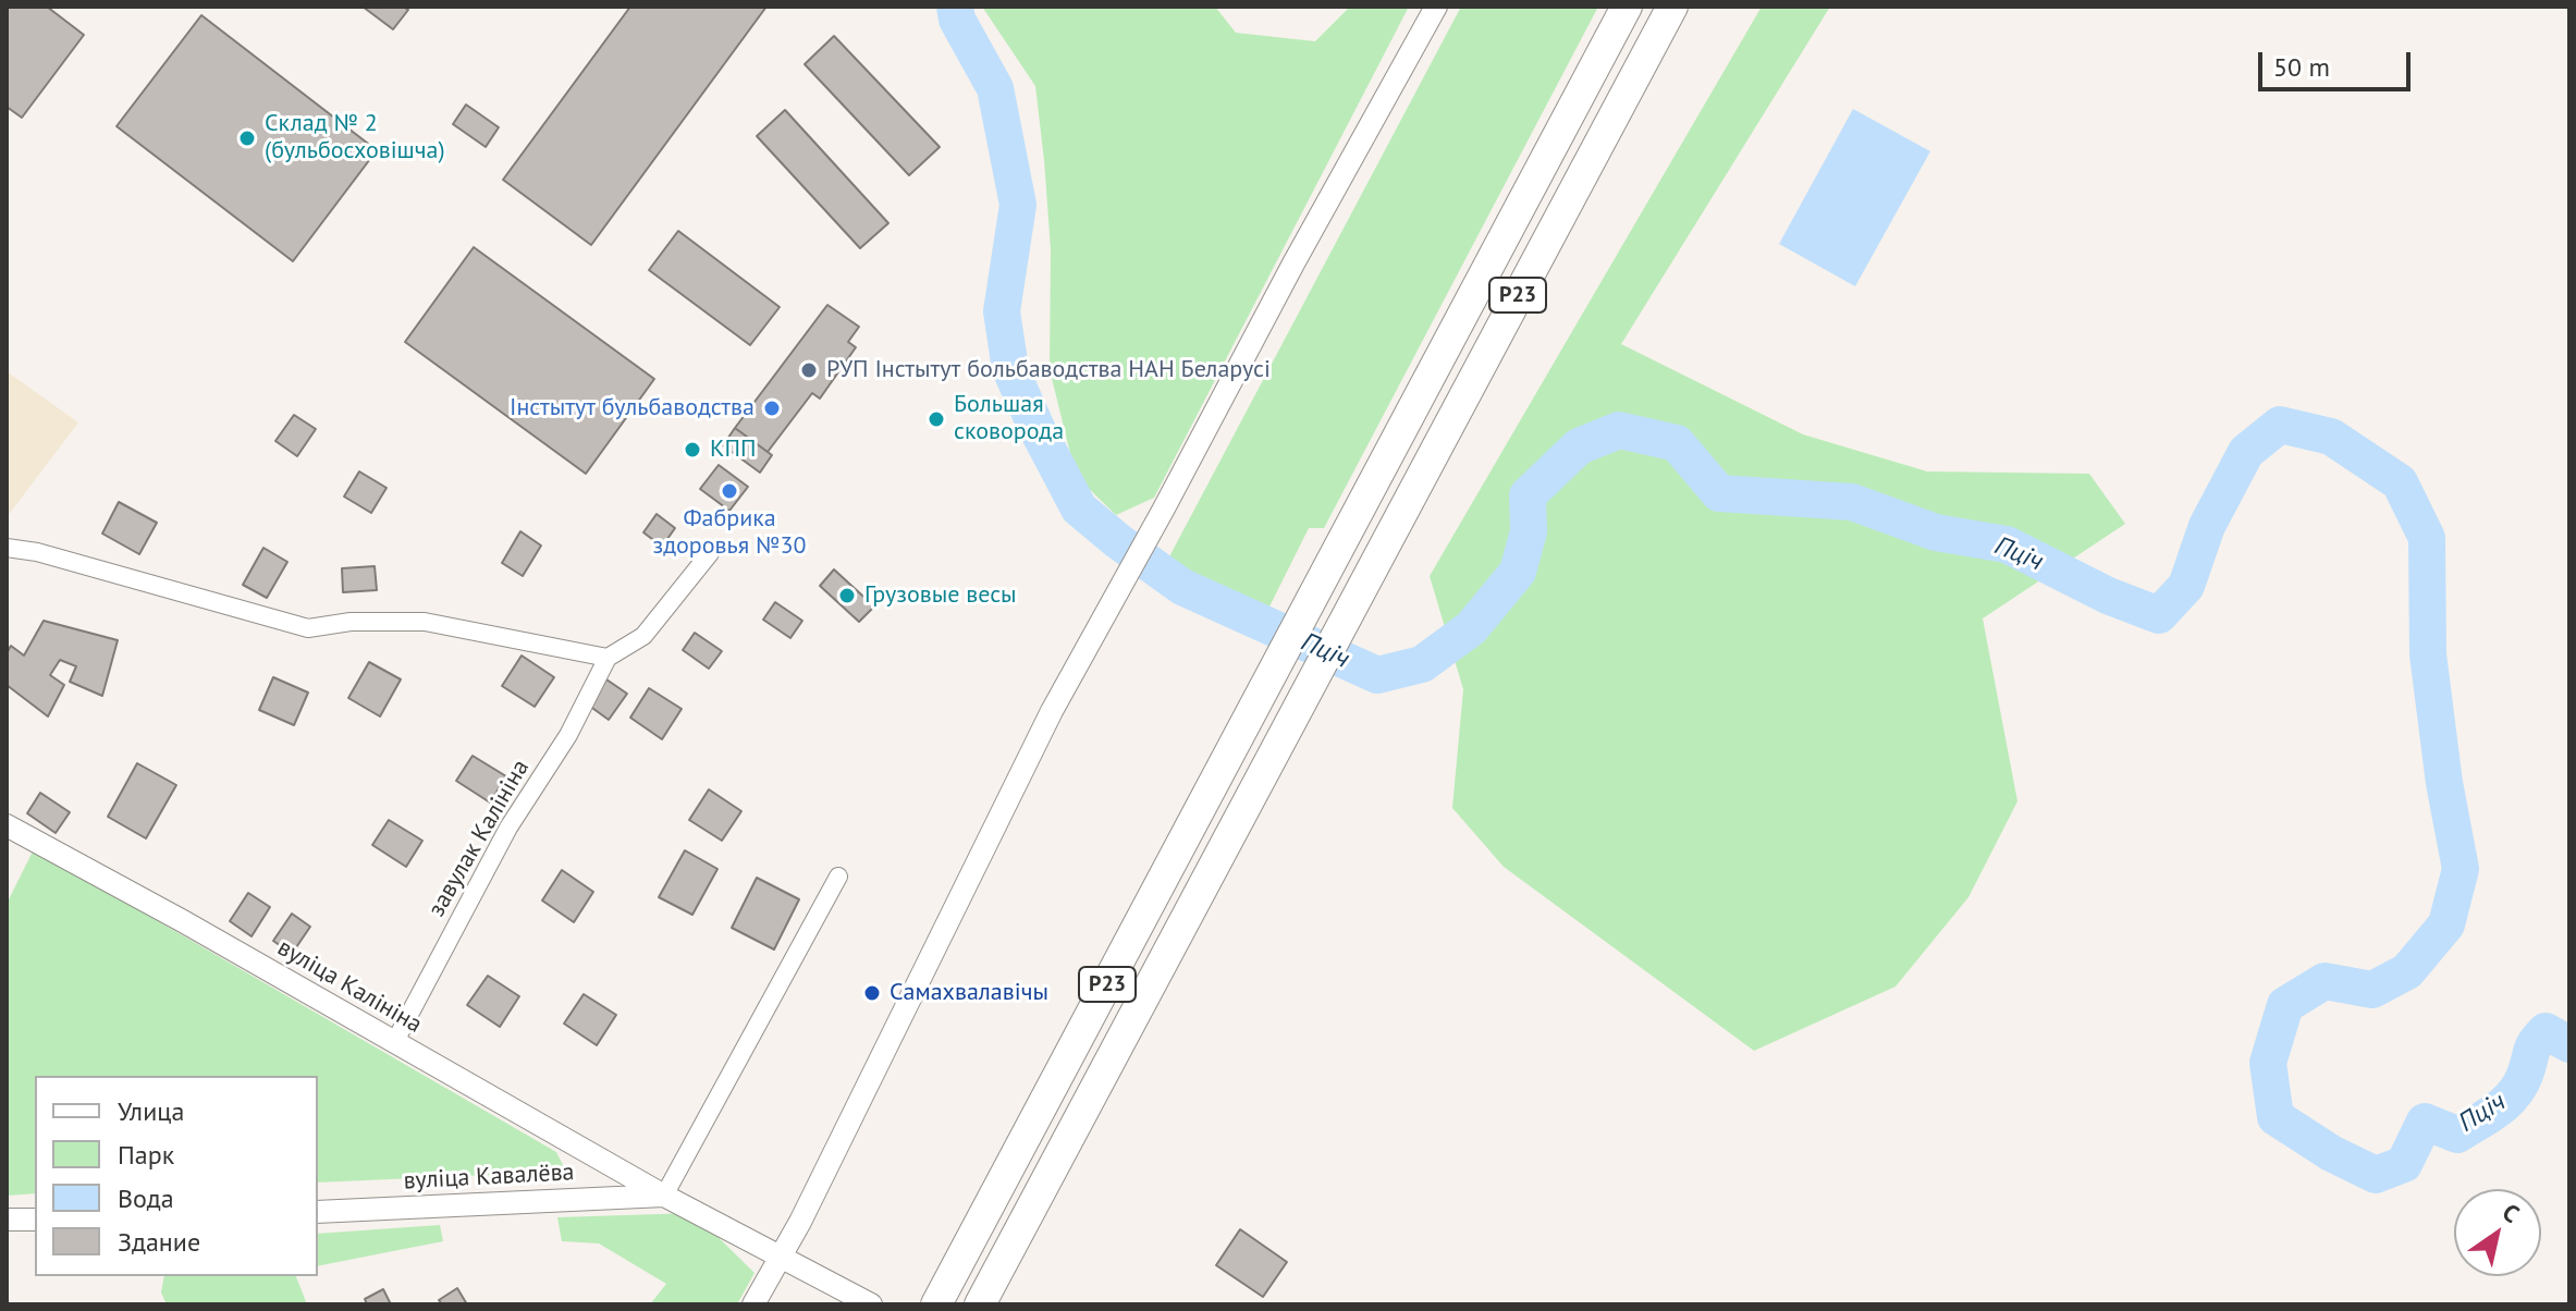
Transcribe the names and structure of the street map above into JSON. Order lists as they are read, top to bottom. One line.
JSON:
{"streets":{"highway":["Р23"],"street":["завулак Калініна","вуліца Калініна","вуліца Кавалёва"]},"crossings":[["завулак Калініна","вуліца Калініна"],["вуліца Калініна","вуліца Кавалёва"]],"water":["Пціч"],"places":["Склад № 2 (бульбосховішча)","РУП Інстытут больбаводства НАН Беларусі","Інстытут бульбаводства","Большая сковорода","КПП","Фабрика здоровья №30","Грузовые весы","Самахвалавічы"],"legend":["Улица","Парк","Вода","Здание"],"scale_bar":"50 m","north":"top right"}
